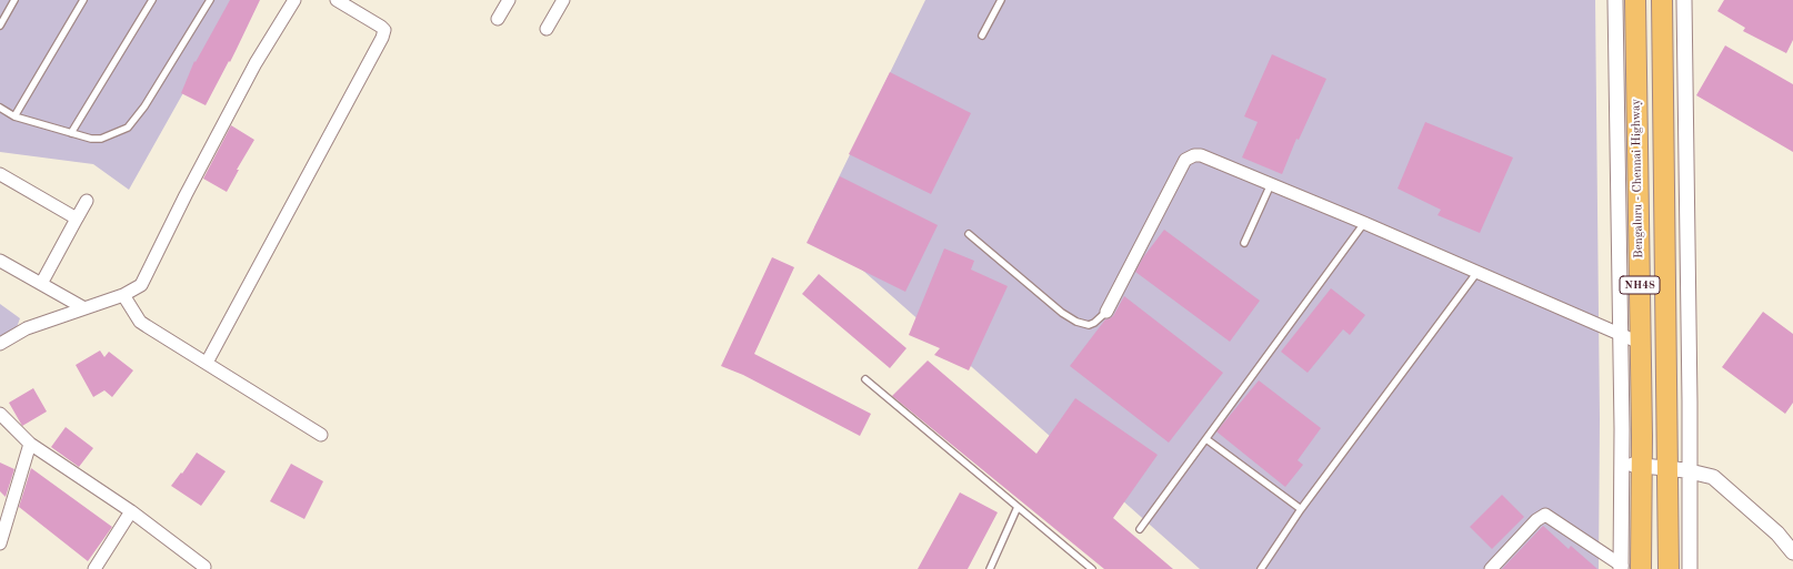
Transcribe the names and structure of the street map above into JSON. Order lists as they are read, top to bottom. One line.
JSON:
{"streets":{"highway":["Bengaluru - Chennai Highway","NH48"]}}
